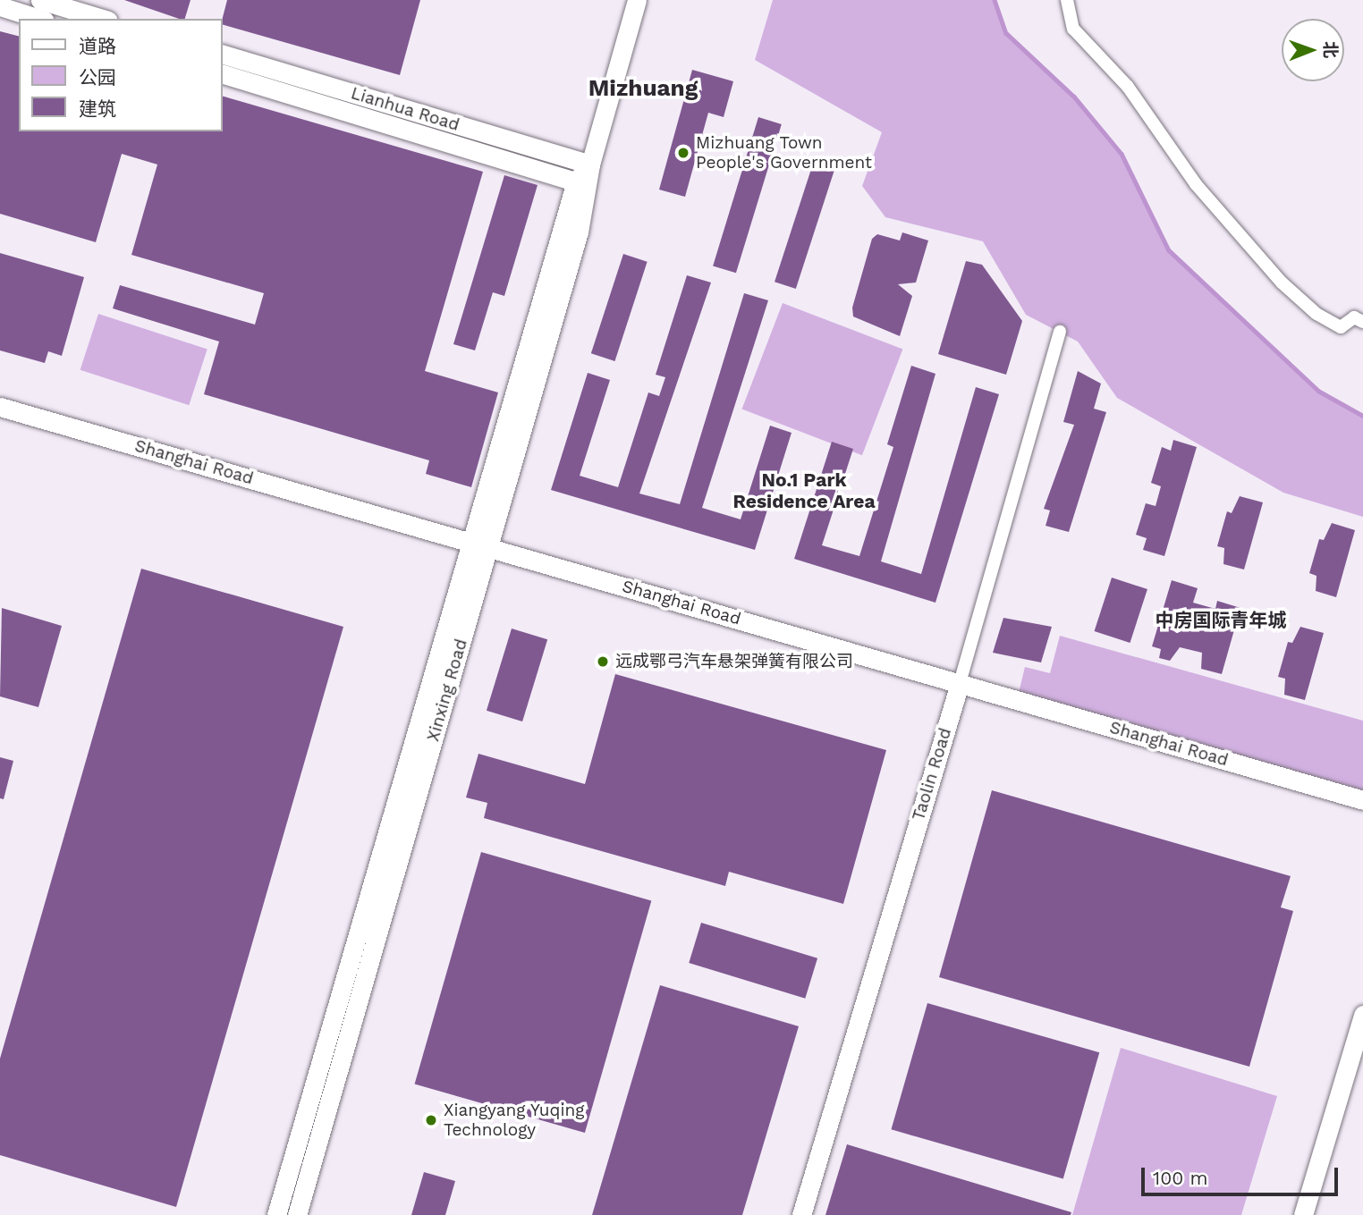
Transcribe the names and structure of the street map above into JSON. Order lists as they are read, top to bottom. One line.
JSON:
{"streets":{"street":["Lianhua Road","Shanghai Road","Xinxing Road","Taolin Road"]},"crossings":[["Lianhua Road","Xinxing Road"],["Shanghai Road","Xinxing Road"],["Shanghai Road","Taolin Road"]],"districts":["Mizhuang","No.1 Park Residence Area","中房国际青年城"],"places":["Mizhuang Town People's Government","远成鄂弓汽车悬架弹簧有限公司","Xiangyang Yuqing Technology"],"legend":["道路","公园","建筑"],"scale_bar":"100 m","north":"right"}
